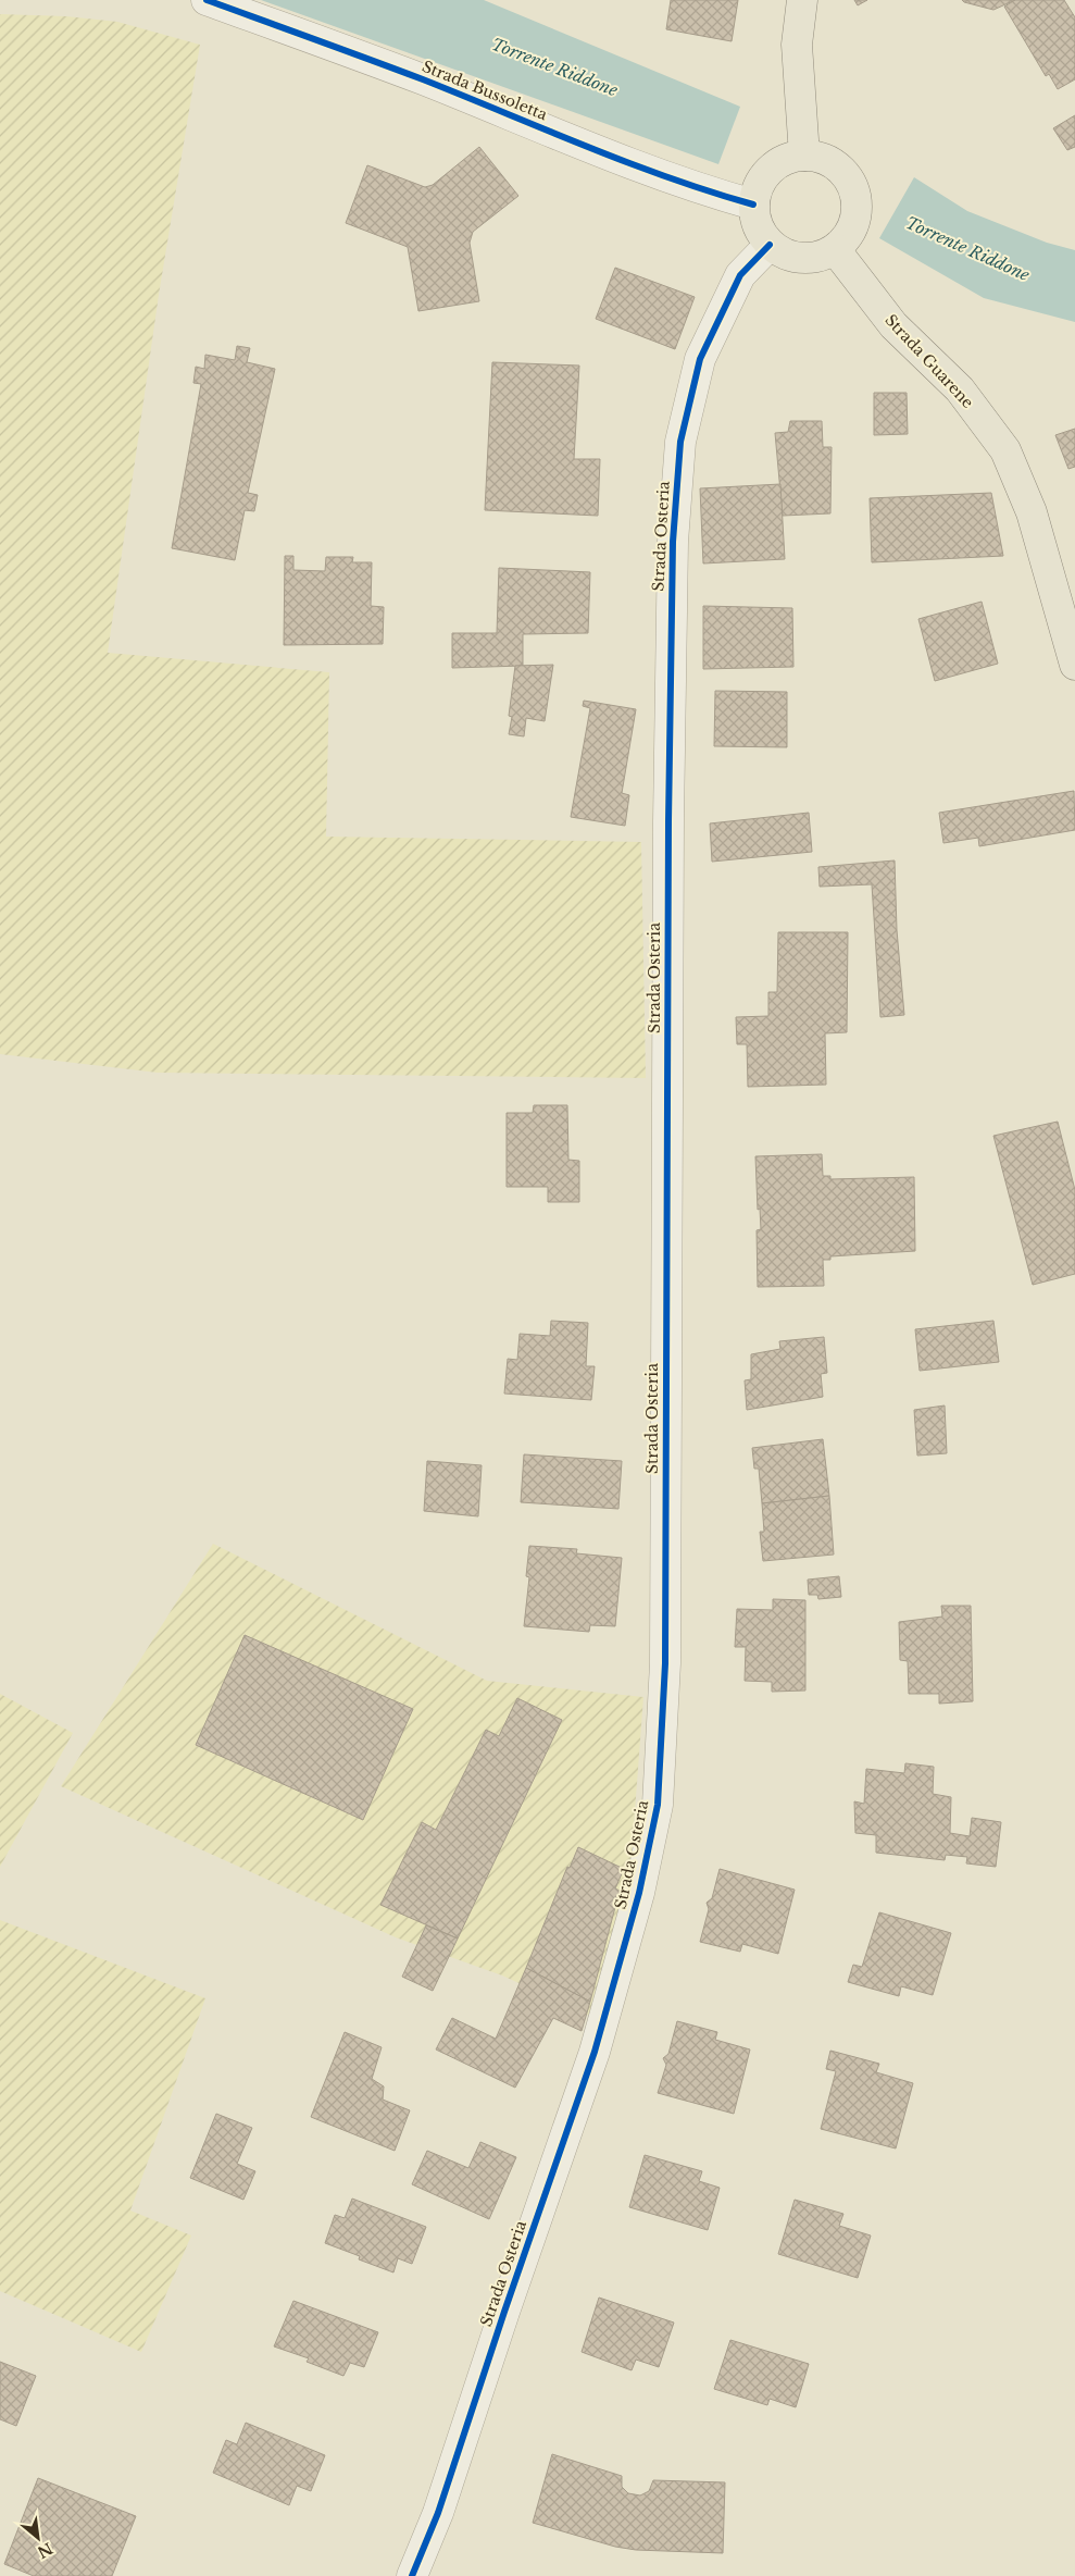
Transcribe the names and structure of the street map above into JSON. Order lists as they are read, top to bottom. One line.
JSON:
{"streets":{"main road":["Strada Guarene"],"street":["Strada Bussoletta","Strada Osteria"]},"crossings":[["Strada Bussoletta","Strada Guarene"],["Strada Bussoletta","Strada Osteria"],["Strada Guarene","Strada Osteria"]],"water":["Torrente Riddone"],"north":"bottom right"}
